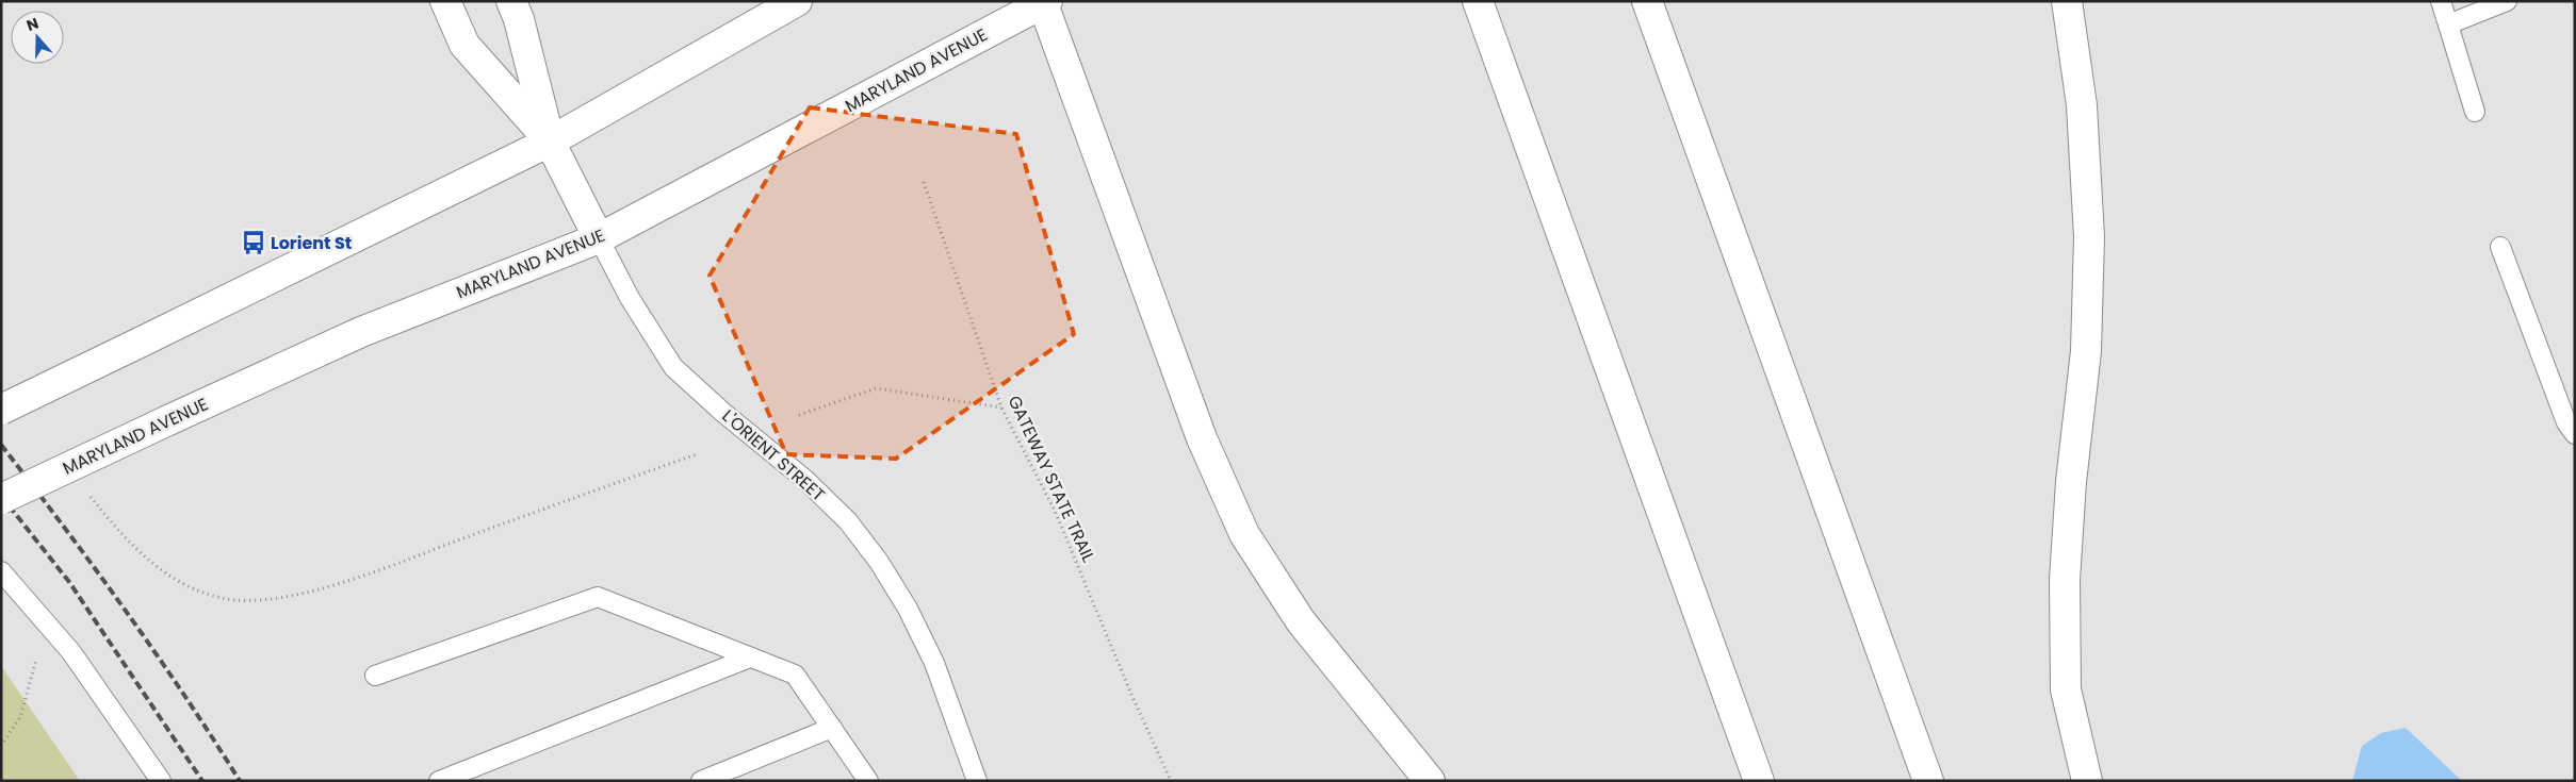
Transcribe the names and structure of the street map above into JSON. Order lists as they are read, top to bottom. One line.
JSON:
{"streets":{"main road":["MARYLAND AVENUE","L'ORIENT STREET"],"path":["GATEWAY STATE TRAIL"]},"crossings":[["MARYLAND AVENUE","L'ORIENT STREET"]],"places":{"bus stop":["Lorient St"]},"north":"top"}
